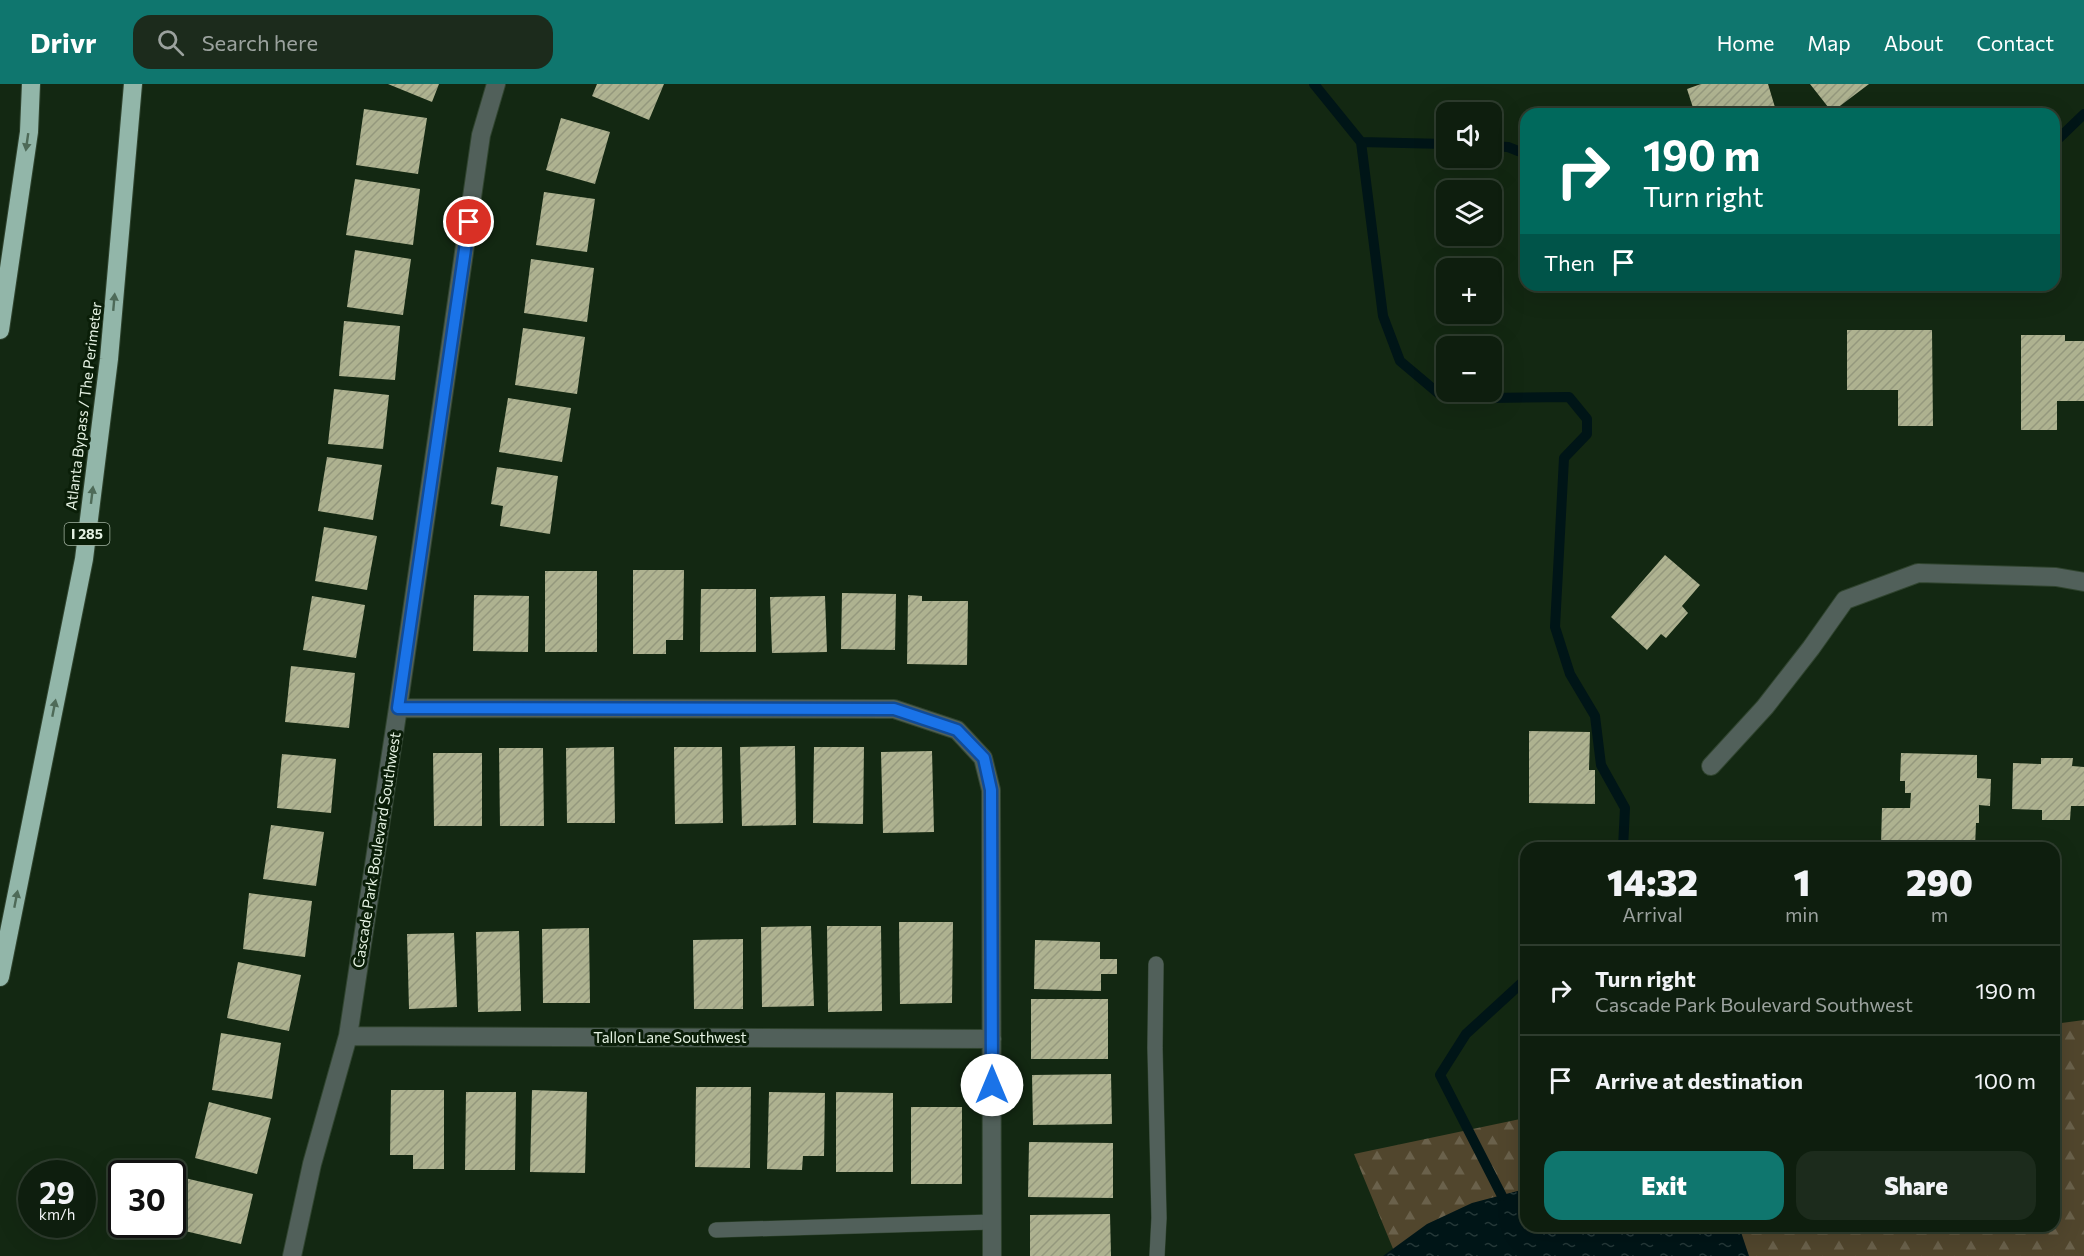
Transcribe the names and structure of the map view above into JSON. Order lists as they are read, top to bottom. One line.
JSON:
{"streets":{"highway":["Atlanta Bypass / The Perimeter","I 285"],"street":["Cascade Park Boulevard Southwest","Tallon Lane Southwest"]},"crossings":[["Cascade Park Boulevard Southwest","Tallon Lane Southwest"]],"one_way":["Atlanta Bypass / The Perimeter"],"page":{"header":"Drivr","search":"Search here","nav":["Home","Map","About","Contact"],"map_buttons":["+","−"],"turn":["190 m","Turn right"],"then":"Then","eta":["14:32","Arrival","1","min","290","m"],"list":[{"name":"Turn right","note":"Cascade Park Boulevard Southwest","value":"190 m"},{"name":"Arrive at destination","value":"100 m"}],"buttons":["Exit","Share"],"speed":"29 km/h","limit":"30"}}
